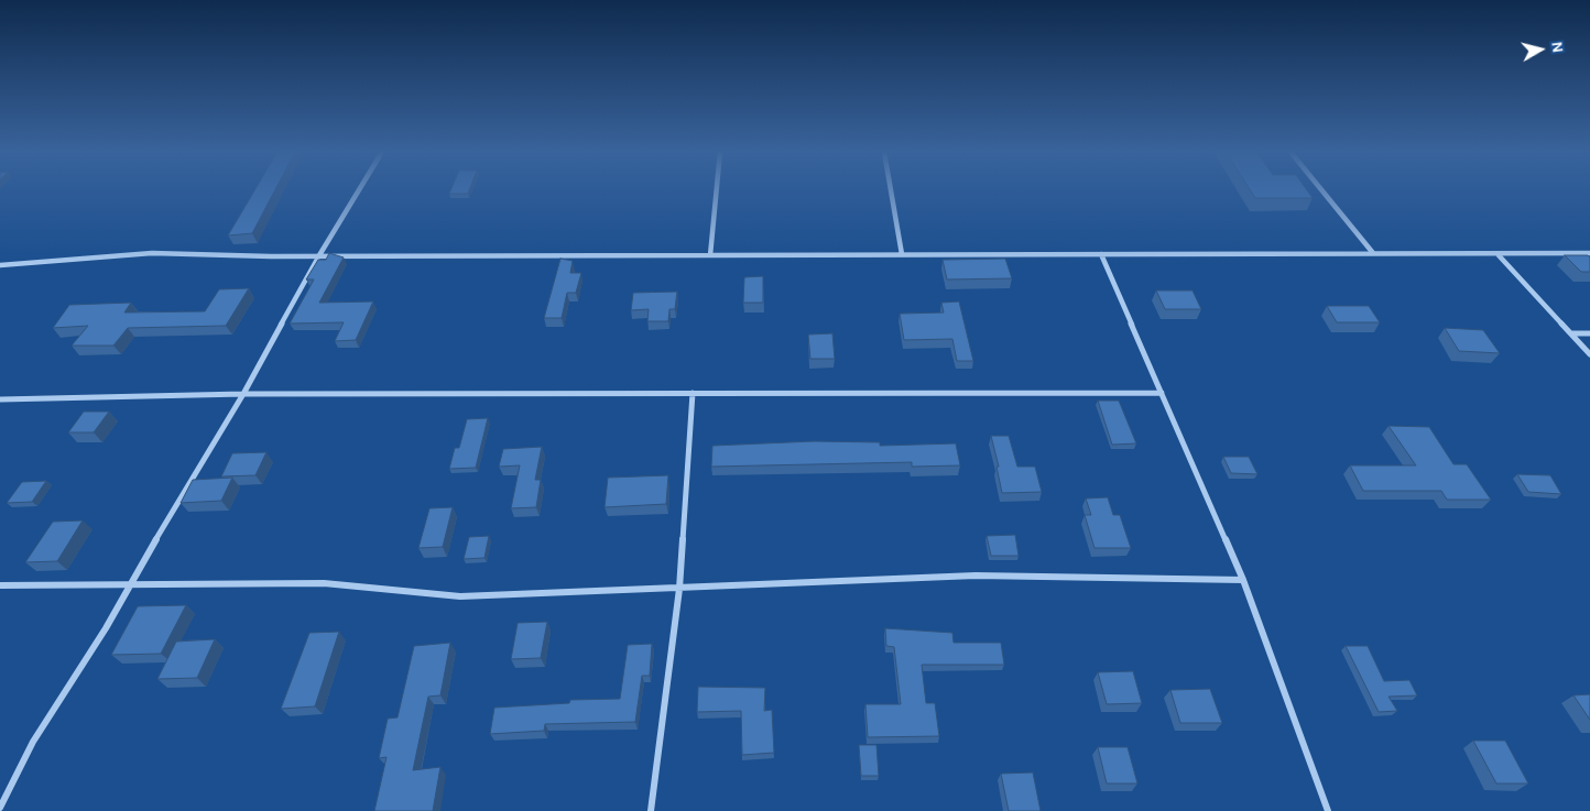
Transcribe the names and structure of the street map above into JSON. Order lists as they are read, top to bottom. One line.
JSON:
{"north":"right"}
